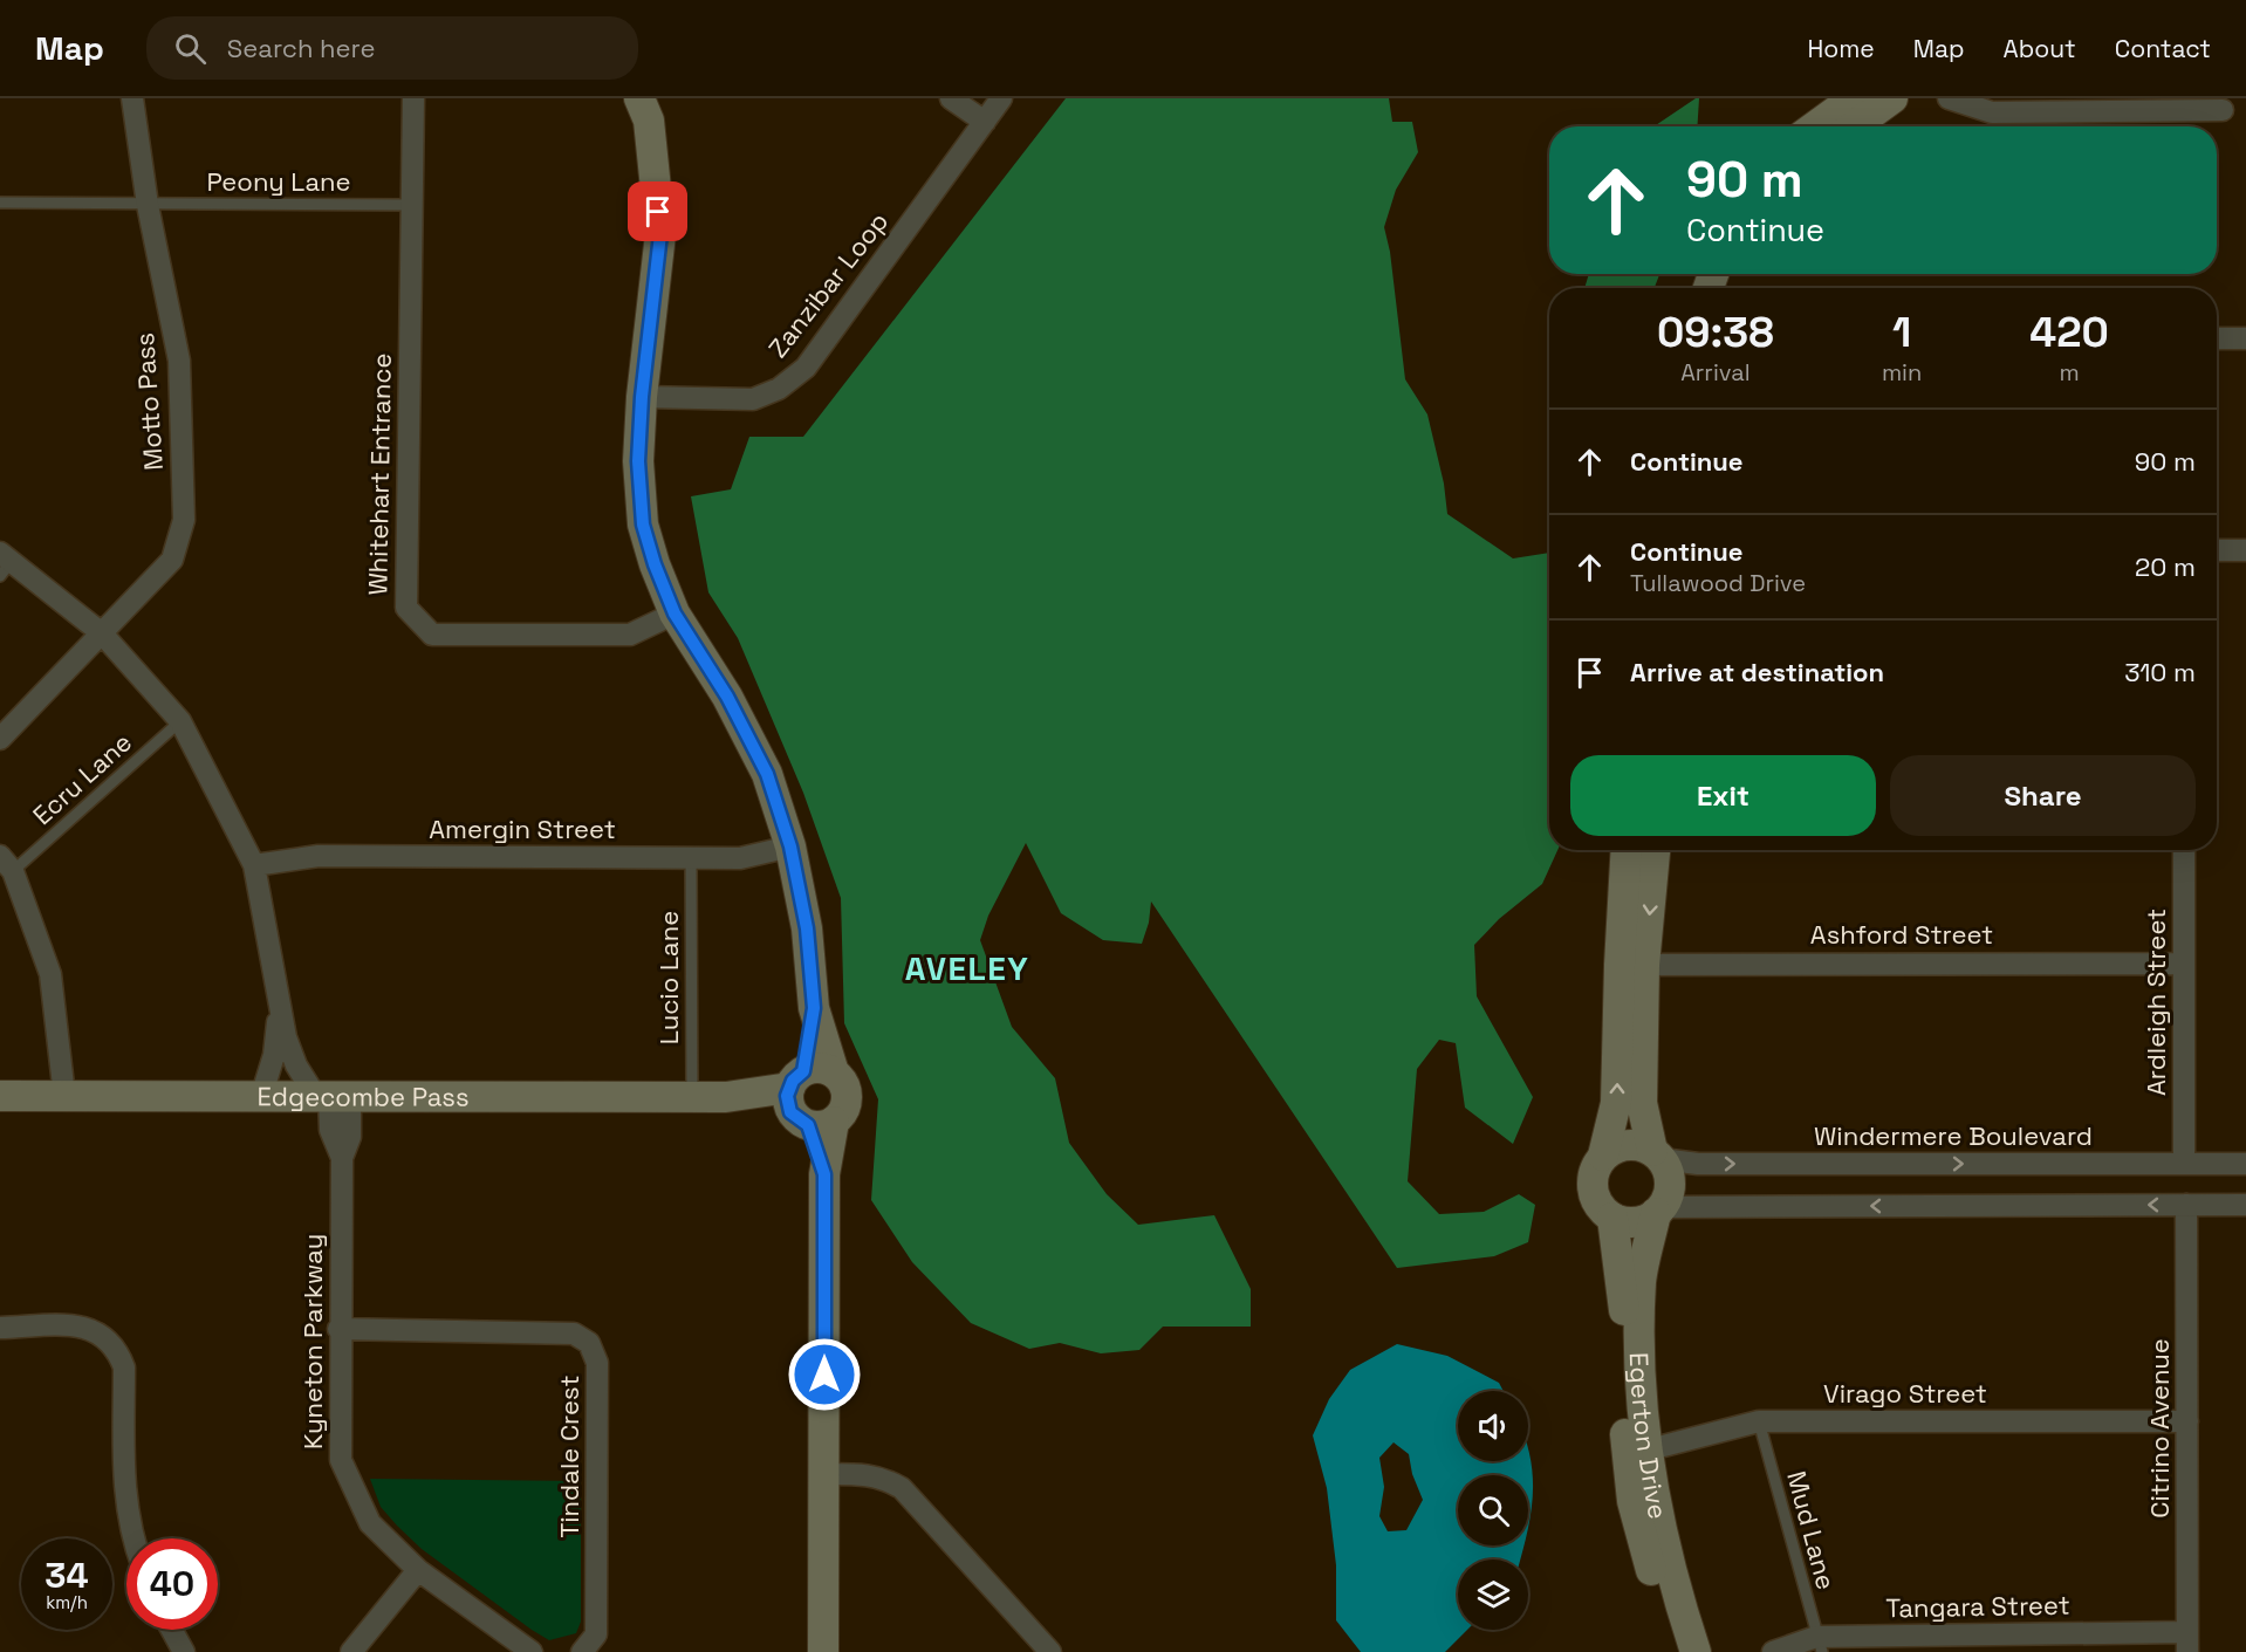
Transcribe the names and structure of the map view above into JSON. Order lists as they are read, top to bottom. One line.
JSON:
{"streets":{"street":["Zanzibar Loop","Motto Pass","Whitehart Entrance","Amergin Street","Ashford Street","Ardleigh Street","Edgecombe Pass","Windermere Boulevard","Kyneton Parkway","Virago Street","Citrino Avenue","Egerton Drive","Tindale Crest","Tangara Street"],"lane":["Peony Lane","Ecru Lane","Lucio Lane","Mud Lane"]},"crossings":[["Peony Lane","Motto Pass"],["Peony Lane","Whitehart Entrance"],["Amergin Street","Lucio Lane"],["Ashford Street","Ardleigh Street"],["Lucio Lane","Edgecombe Pass"],["Ardleigh Street","Windermere Boulevard"],["Edgecombe Pass","Kyneton Parkway"],["Windermere Boulevard","Egerton Drive"],["Kyneton Parkway","Tindale Crest"],["Virago Street","Citrino Avenue"],["Virago Street","Egerton Drive"],["Virago Street","Mud Lane"],["Citrino Avenue","Tangara Street"],["Mud Lane","Tangara Street"]],"districts":["AVELEY"],"page":{"header":"Map","search":"Search here","nav":["Home","Map","About","Contact"],"turn":["90 m","Continue"],"eta":["09:38","Arrival","1","min","420","m"],"list":[{"name":"Continue","value":"90 m"},{"name":"Continue","note":"Tullawood Drive","value":"20 m"},{"name":"Arrive at destination","value":"310 m"}],"buttons":["Exit","Share"],"speed":"34 km/h","limit":"40"}}
